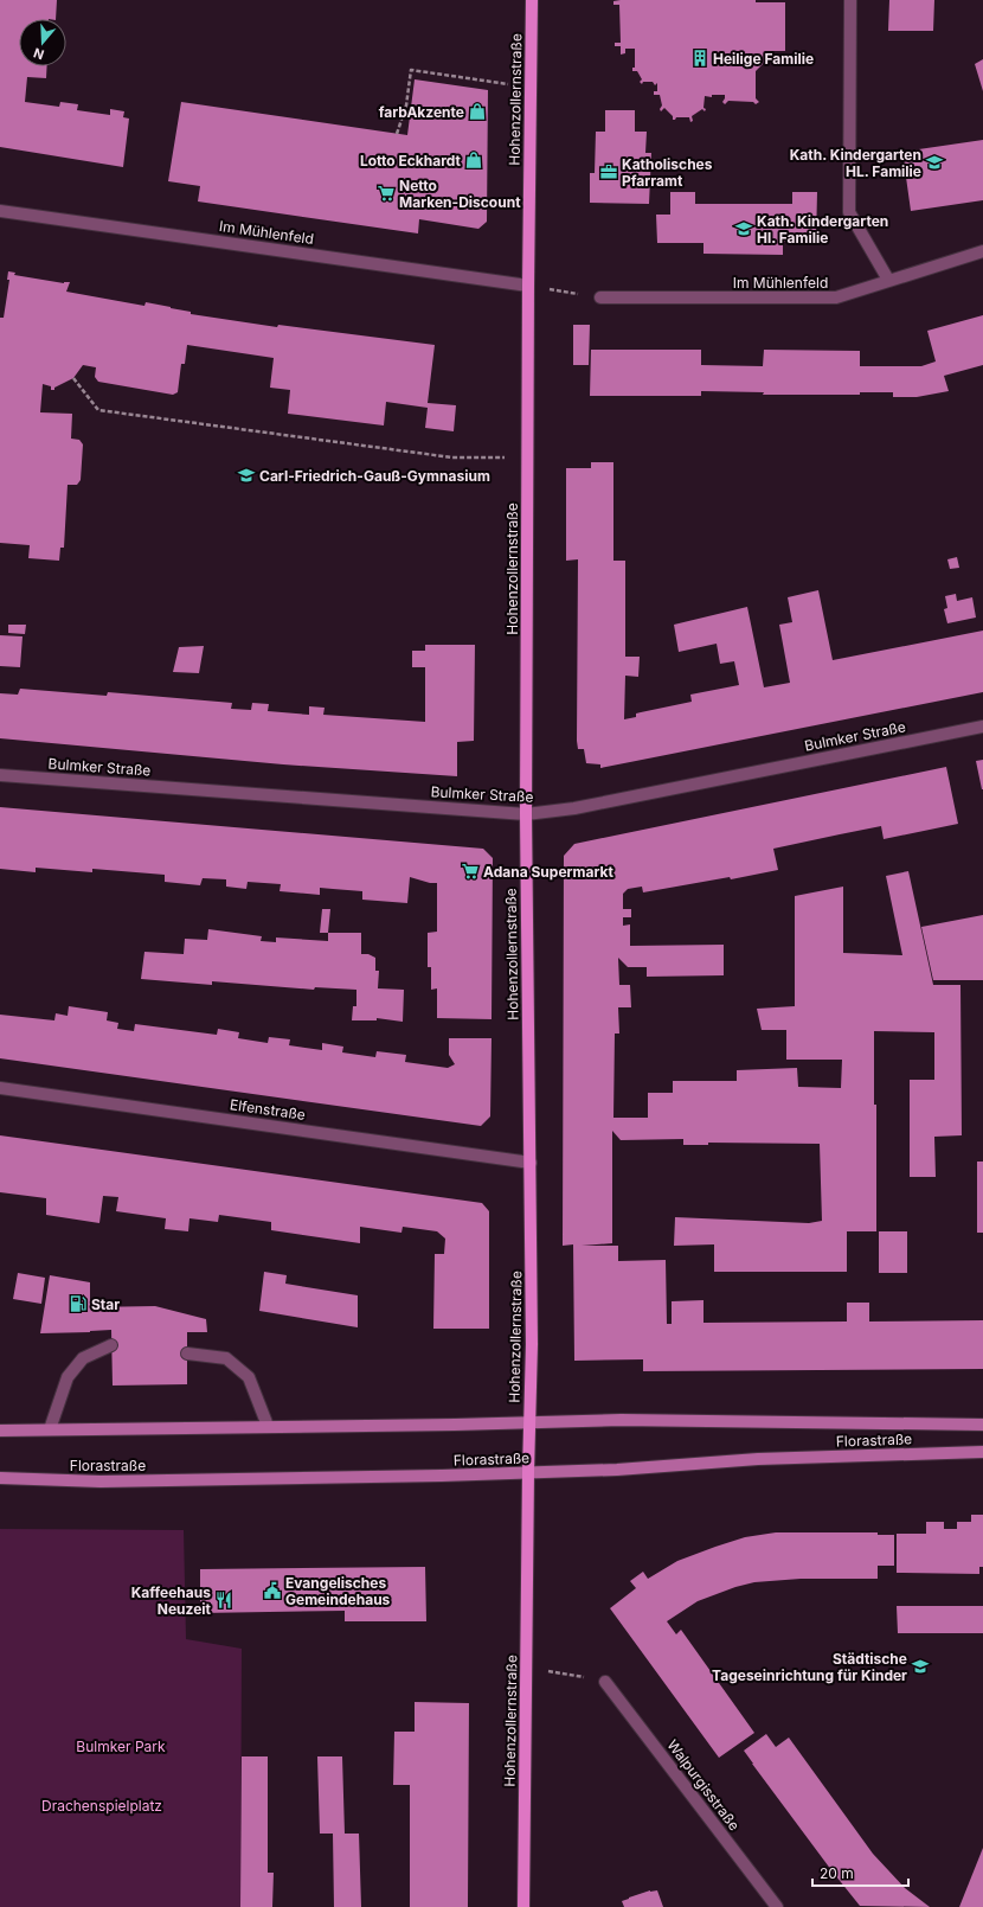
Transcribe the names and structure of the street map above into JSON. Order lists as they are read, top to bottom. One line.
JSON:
{"streets":{"main road":["Hohenzollernstraße","Florastraße"],"street":["Im Mühlenfeld","Bulmker Straße","Elfenstraße","Walpurgisstraße"]},"crossings":[["Hohenzollernstraße","Im Mühlenfeld"],["Hohenzollernstraße","Bulmker Straße"],["Hohenzollernstraße","Elfenstraße"],["Hohenzollernstraße","Florastraße"]],"parks":["Bulmker Park","Drachenspielplatz"],"places":{"building":["Heilige Familie"],"shop":["farbAkzente","Lotto Eckhardt"],"school or university":["Kath. Kindergarten HL. Familie","Kath. Kindergarten Hl. Familie","Carl-Friedrich-Gauß-Gymnasium","Städtische Tageseinrichtung für Kinder"],"office":["Katholisches Pfarramt"],"supermarket":["Netto Marken-Discount","Adana Supermarkt"],"fuel station":["Star"],"public building":["Evangelisches Gemeindehaus"],"restaurant":["Kaffeehaus Neuzeit"]},"scale_bar":"20 m","north":"bottom"}
